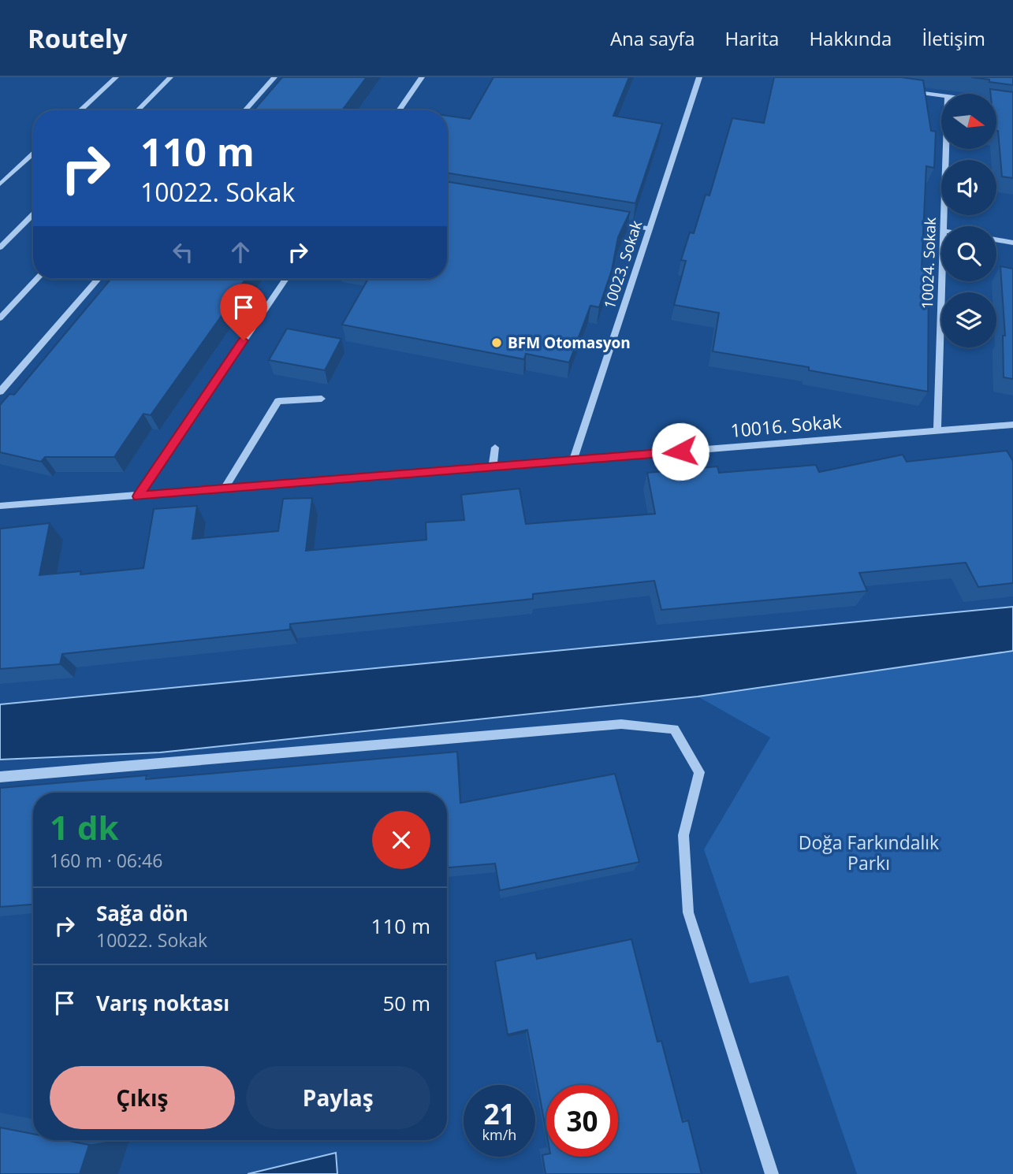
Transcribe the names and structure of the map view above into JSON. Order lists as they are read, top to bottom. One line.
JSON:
{"streets":{"street":["10024. Sokak","10023. Sokak","10016. Sokak"]},"crossings":[["10024. Sokak","10016. Sokak"],["10023. Sokak","10016. Sokak"]],"parks":["Doğa Farkındalık Parkı"],"places":["BFM Otomasyon"],"north":"right","page":{"header":"Routely","nav":["Ana sayfa","Harita","Hakkında","İletişim"],"turn":["110 m","10022. Sokak"],"heading":["1 dk","160 m · 06:46"],"list":[{"name":"Sağa dön","note":"10022. Sokak","value":"110 m"},{"name":"Varış noktası","value":"50 m"}],"buttons":["Çıkış","Paylaş"],"speed":"21 km/h","limit":"30"}}
